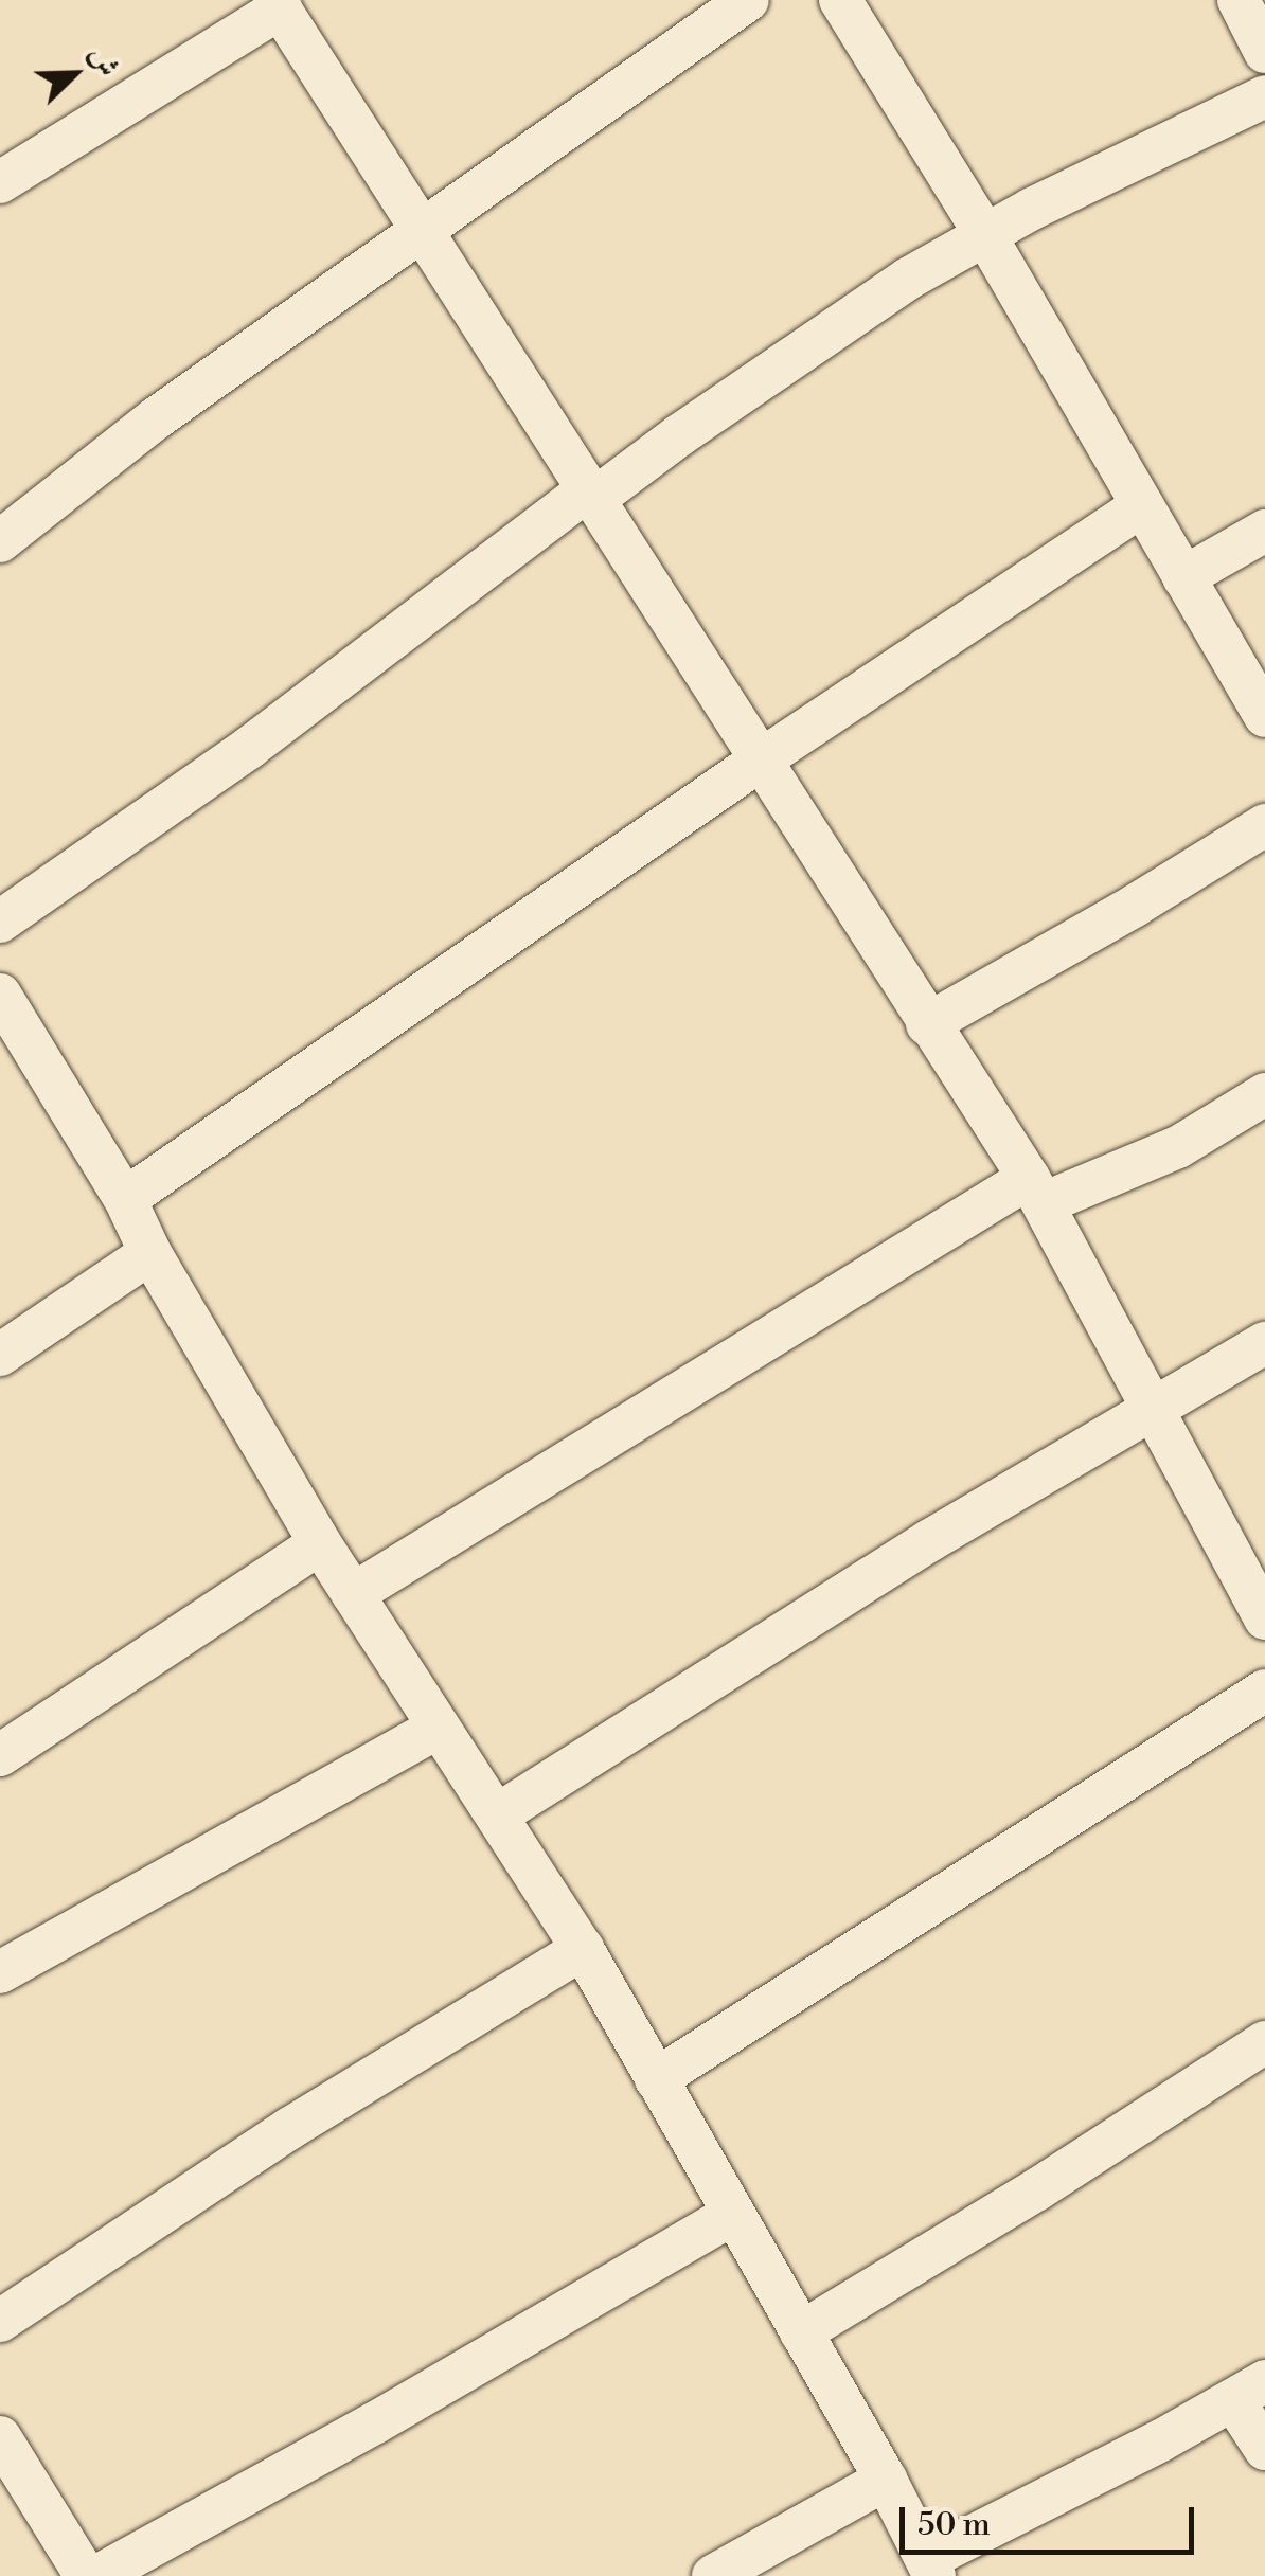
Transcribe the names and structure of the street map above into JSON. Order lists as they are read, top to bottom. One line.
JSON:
{"scale_bar":"50 m","north":"top right"}
